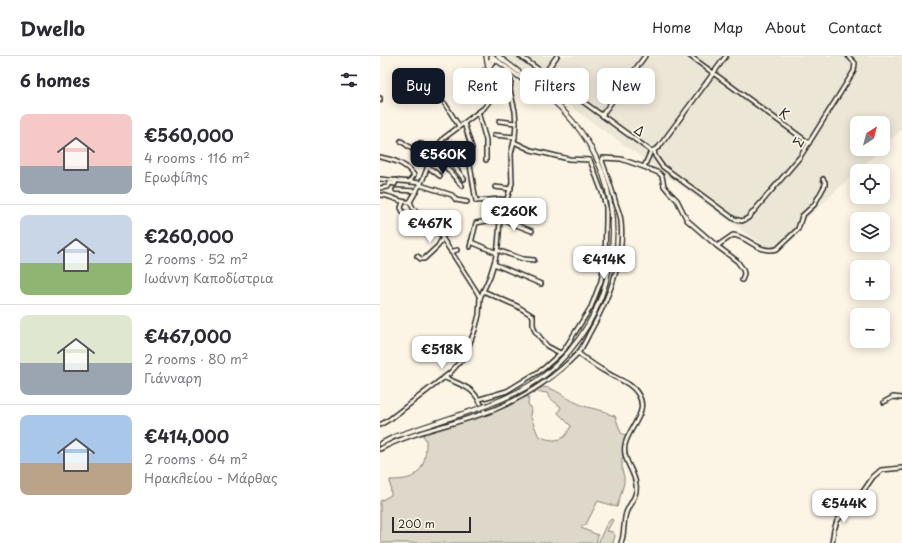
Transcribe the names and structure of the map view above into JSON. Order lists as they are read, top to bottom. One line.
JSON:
{"streets":{"street":["Κ","Δ","Σ"]},"crossings":[["Κ","Σ"],["Δ","Σ"]],"scale_bar":"200 m","north":"top right","page":{"header":"Dwello","nav":["Home","Map","About","Contact"],"heading":"6 homes","chip":["Buy","Rent","Filters","New"],"list":[{"name":"€560,000","note":"4 rooms · 116 m² · Ερωφίλης"},{"name":"€260,000","note":"2 rooms · 52 m² · Ιωάννη Καποδίστρια"},{"name":"€467,000","note":"2 rooms · 80 m² · Γιάνναρη"},{"name":"€414,000","note":"2 rooms · 64 m² · Ηρακλείου - Μάρθας"}],"map_buttons":["+","−"],"price":["€560K","€260K","€467K","€414K","€518K","€544K"],"scale":"200 m"}}
